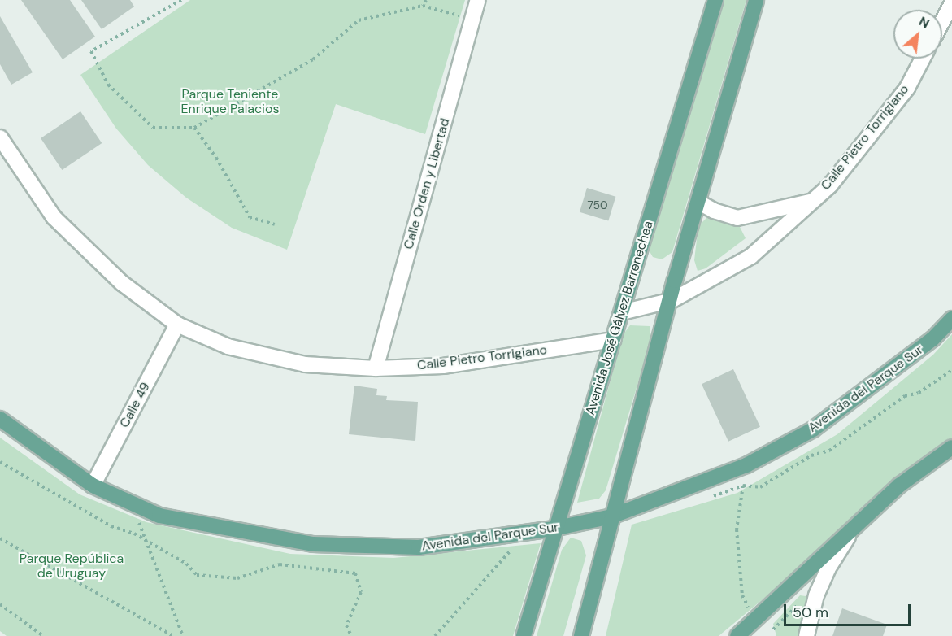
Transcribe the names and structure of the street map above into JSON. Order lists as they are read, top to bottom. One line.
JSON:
{"streets":{"main road":["Avenida José Gálvez Barrenechea","Avenida del Parque Sur"],"street":["Calle Pietro Torrigiano","Calle Orden y Libertad","Calle 49"]},"crossings":[["Calle Pietro Torrigiano","Calle Orden y Libertad"],["Calle Pietro Torrigiano","Avenida José Gálvez Barrenechea"],["Calle Pietro Torrigiano","Calle 49"],["Avenida José Gálvez Barrenechea","Avenida del Parque Sur"],["Avenida del Parque Sur","Calle 49"]],"parks":["Parque Teniente Enrique Palacios","Parque República de Uruguay"],"house_numbers":["750"],"scale_bar":"50 m","north":"top right"}
